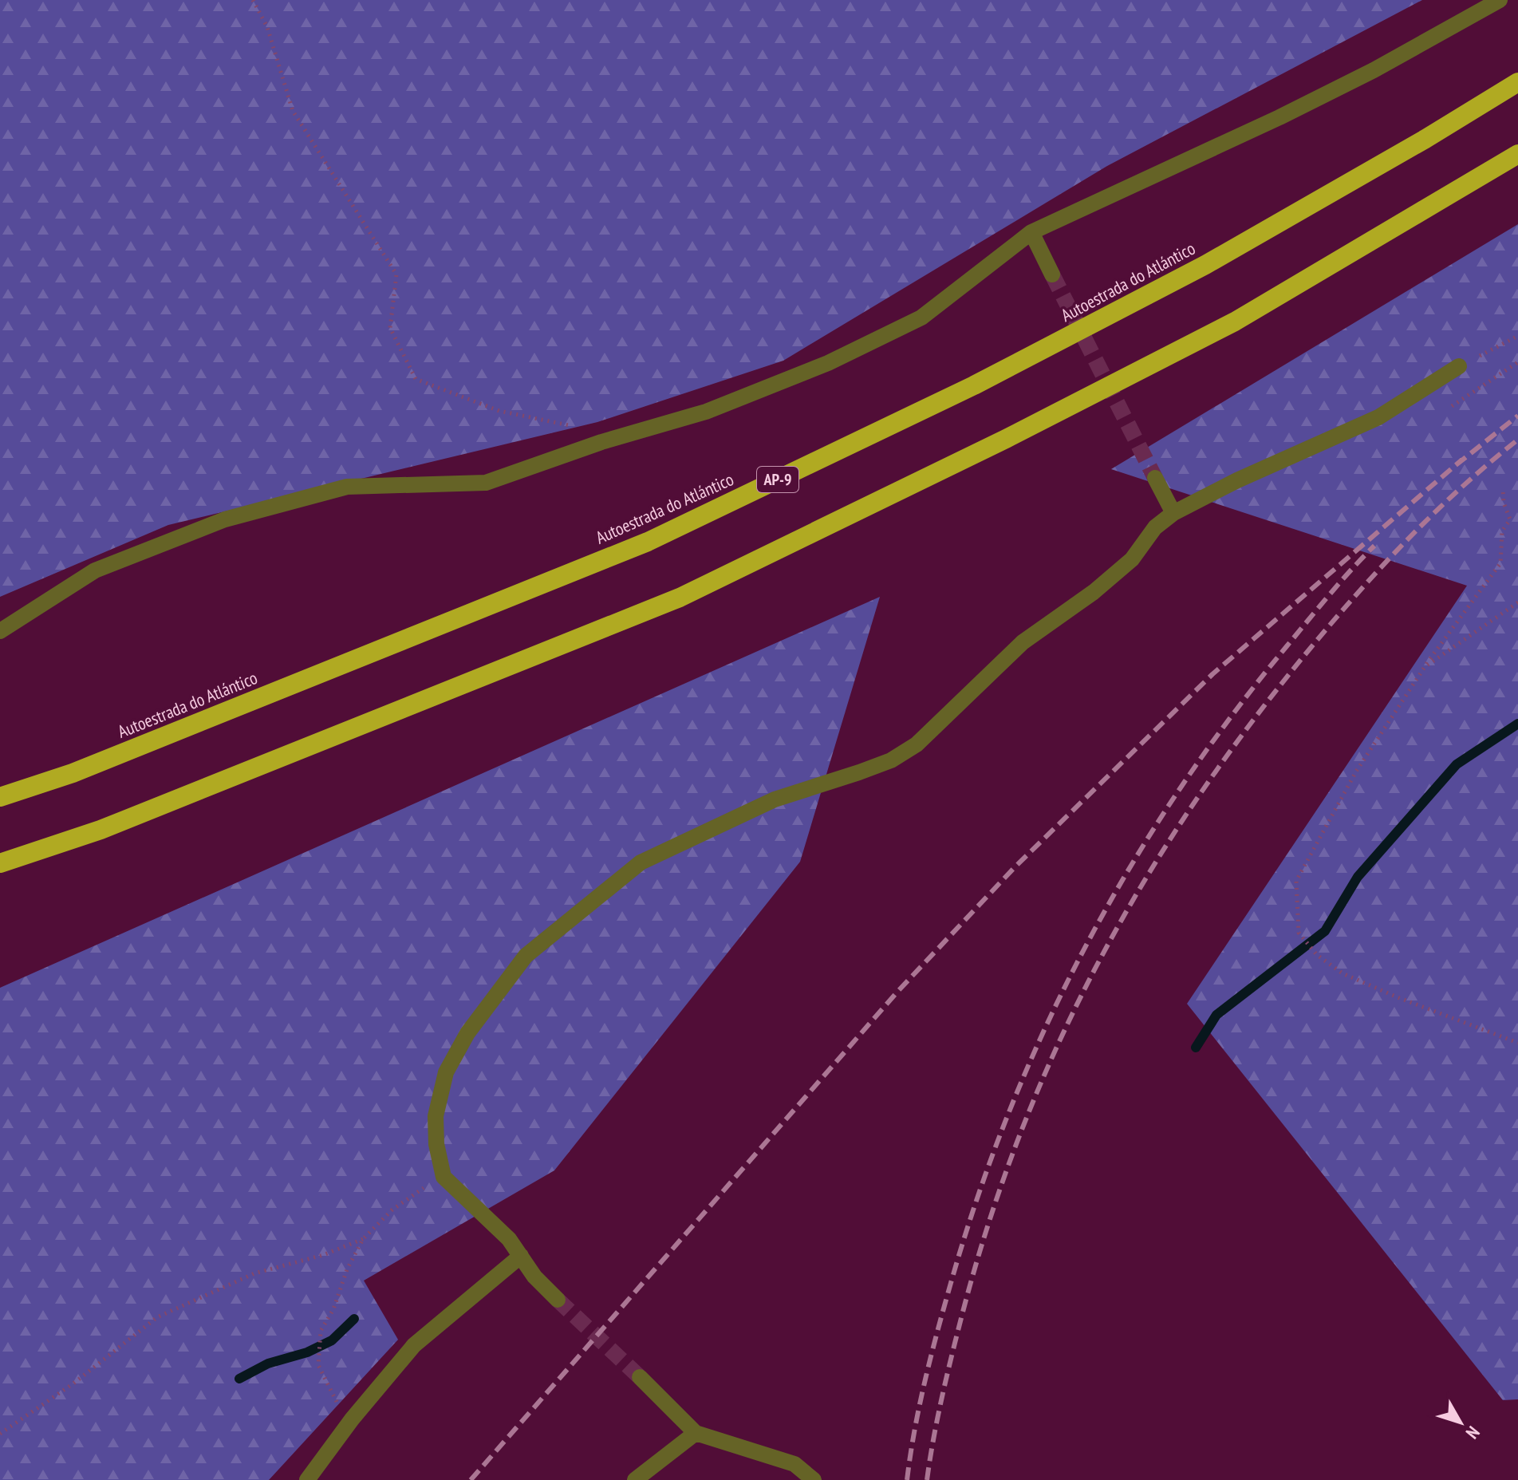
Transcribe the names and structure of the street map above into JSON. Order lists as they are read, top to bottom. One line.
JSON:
{"streets":{"highway":["Autoestrada do Atlántico","AP-9"]},"north":"bottom right"}
